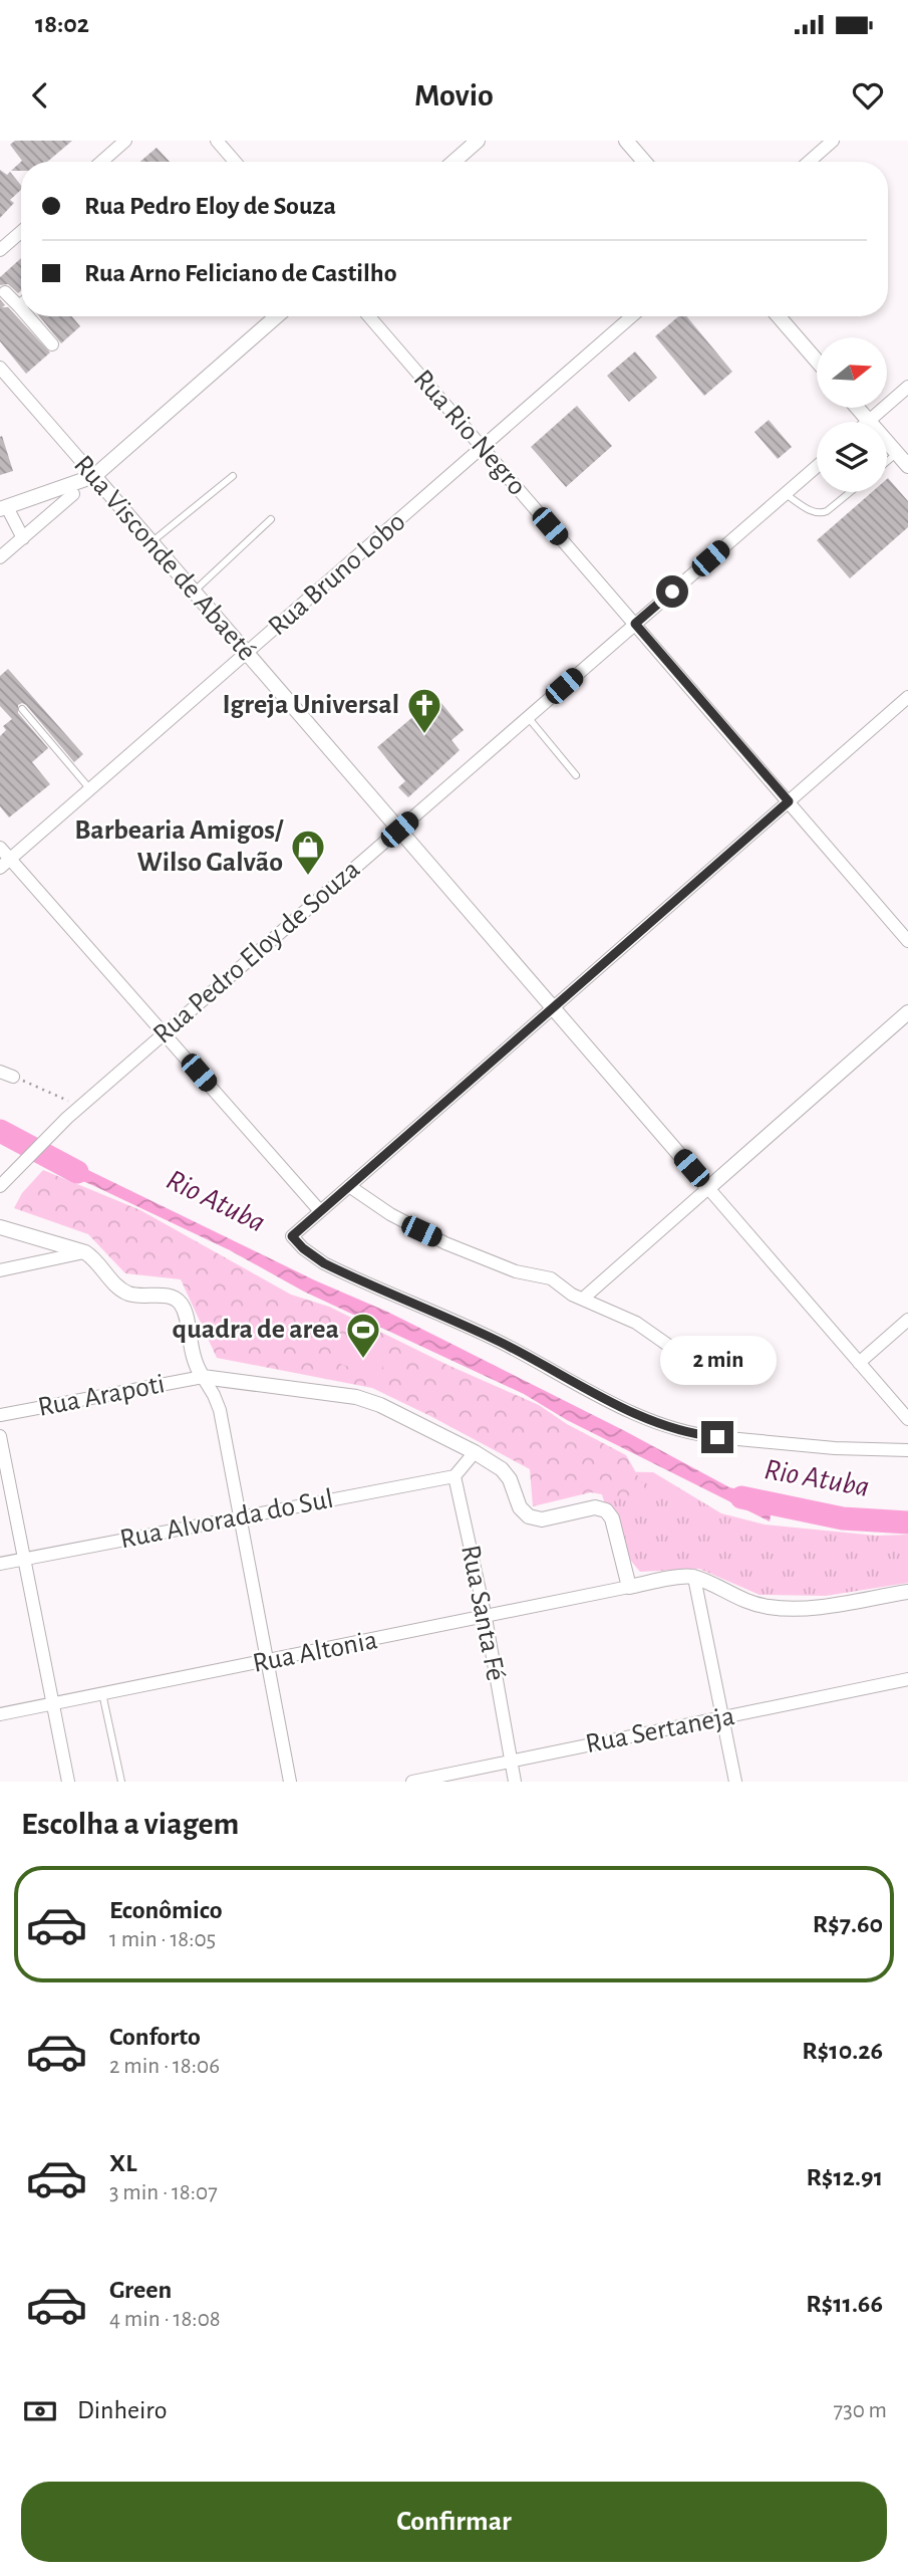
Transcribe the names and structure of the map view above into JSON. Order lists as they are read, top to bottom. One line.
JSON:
{"streets":{"street":["Rua Rio Negro","Rua Visconde de Abaeté","Rua Bruno Lobo","Rua Pedro Eloy de Souza","Rua Arapoti","Rua Alvorada do Sul","Rua Santa Fé","Rua Altonia","Rua Sertaneja"]},"crossings":[["Rua Rio Negro","Rua Bruno Lobo"],["Rua Rio Negro","Rua Pedro Eloy de Souza"],["Rua Visconde de Abaeté","Rua Bruno Lobo"],["Rua Visconde de Abaeté","Rua Pedro Eloy de Souza"],["Rua Alvorada do Sul","Rua Santa Fé"],["Rua Santa Fé","Rua Altonia"],["Rua Santa Fé","Rua Sertaneja"]],"water":["Rio Atuba"],"places":{"church":["Igreja Universal"],"shop":["Barbearia Amigos/ Wilso Galvão"],"sports":["quadra de area"]},"north":"right","page":{"status":"18:02","header":"Movio","banner":["Rua Pedro Eloy de Souza","Rua Arno Feliciano de Castilho"],"bubble":"2 min","heading":"Escolha a viagem","list":[{"name":"Econômico","note":"1 min · 18:05","value":"R$7.60"},{"name":"Conforto","note":"2 min · 18:06","value":"R$10.26"},{"name":"XL","note":"3 min · 18:07","value":"R$12.91"},{"name":"Green","note":"4 min · 18:08","value":"R$11.66"}],"pay":["Dinheiro","730 m"],"buttons":"Confirmar"}}
